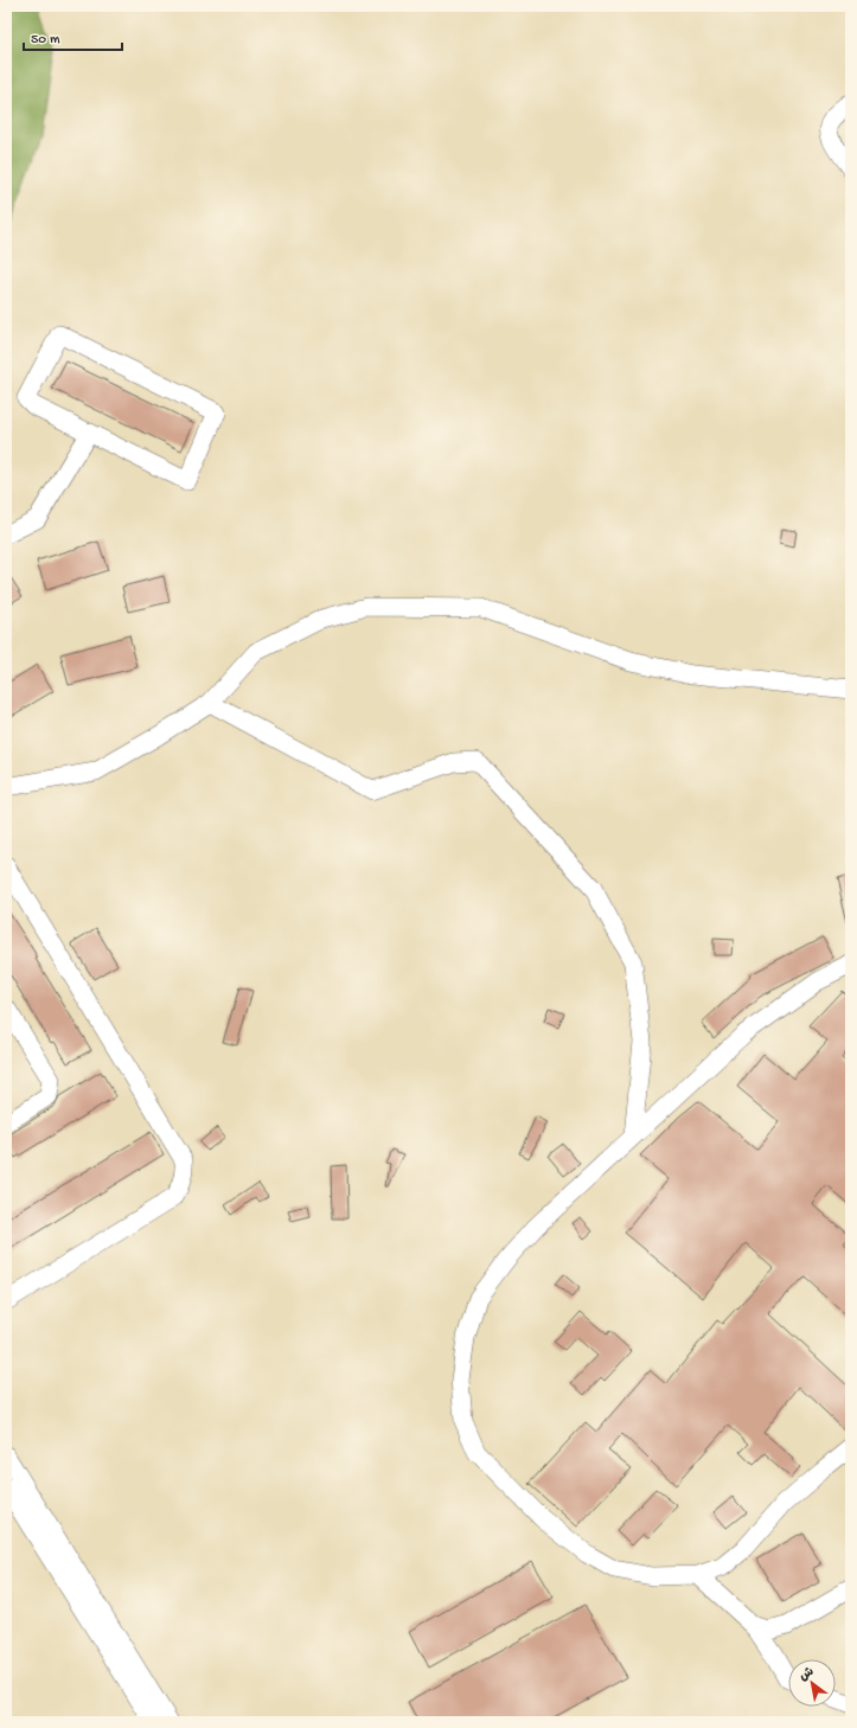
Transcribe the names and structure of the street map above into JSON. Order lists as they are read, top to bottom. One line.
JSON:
{"scale_bar":"50 m","north":"top left"}
